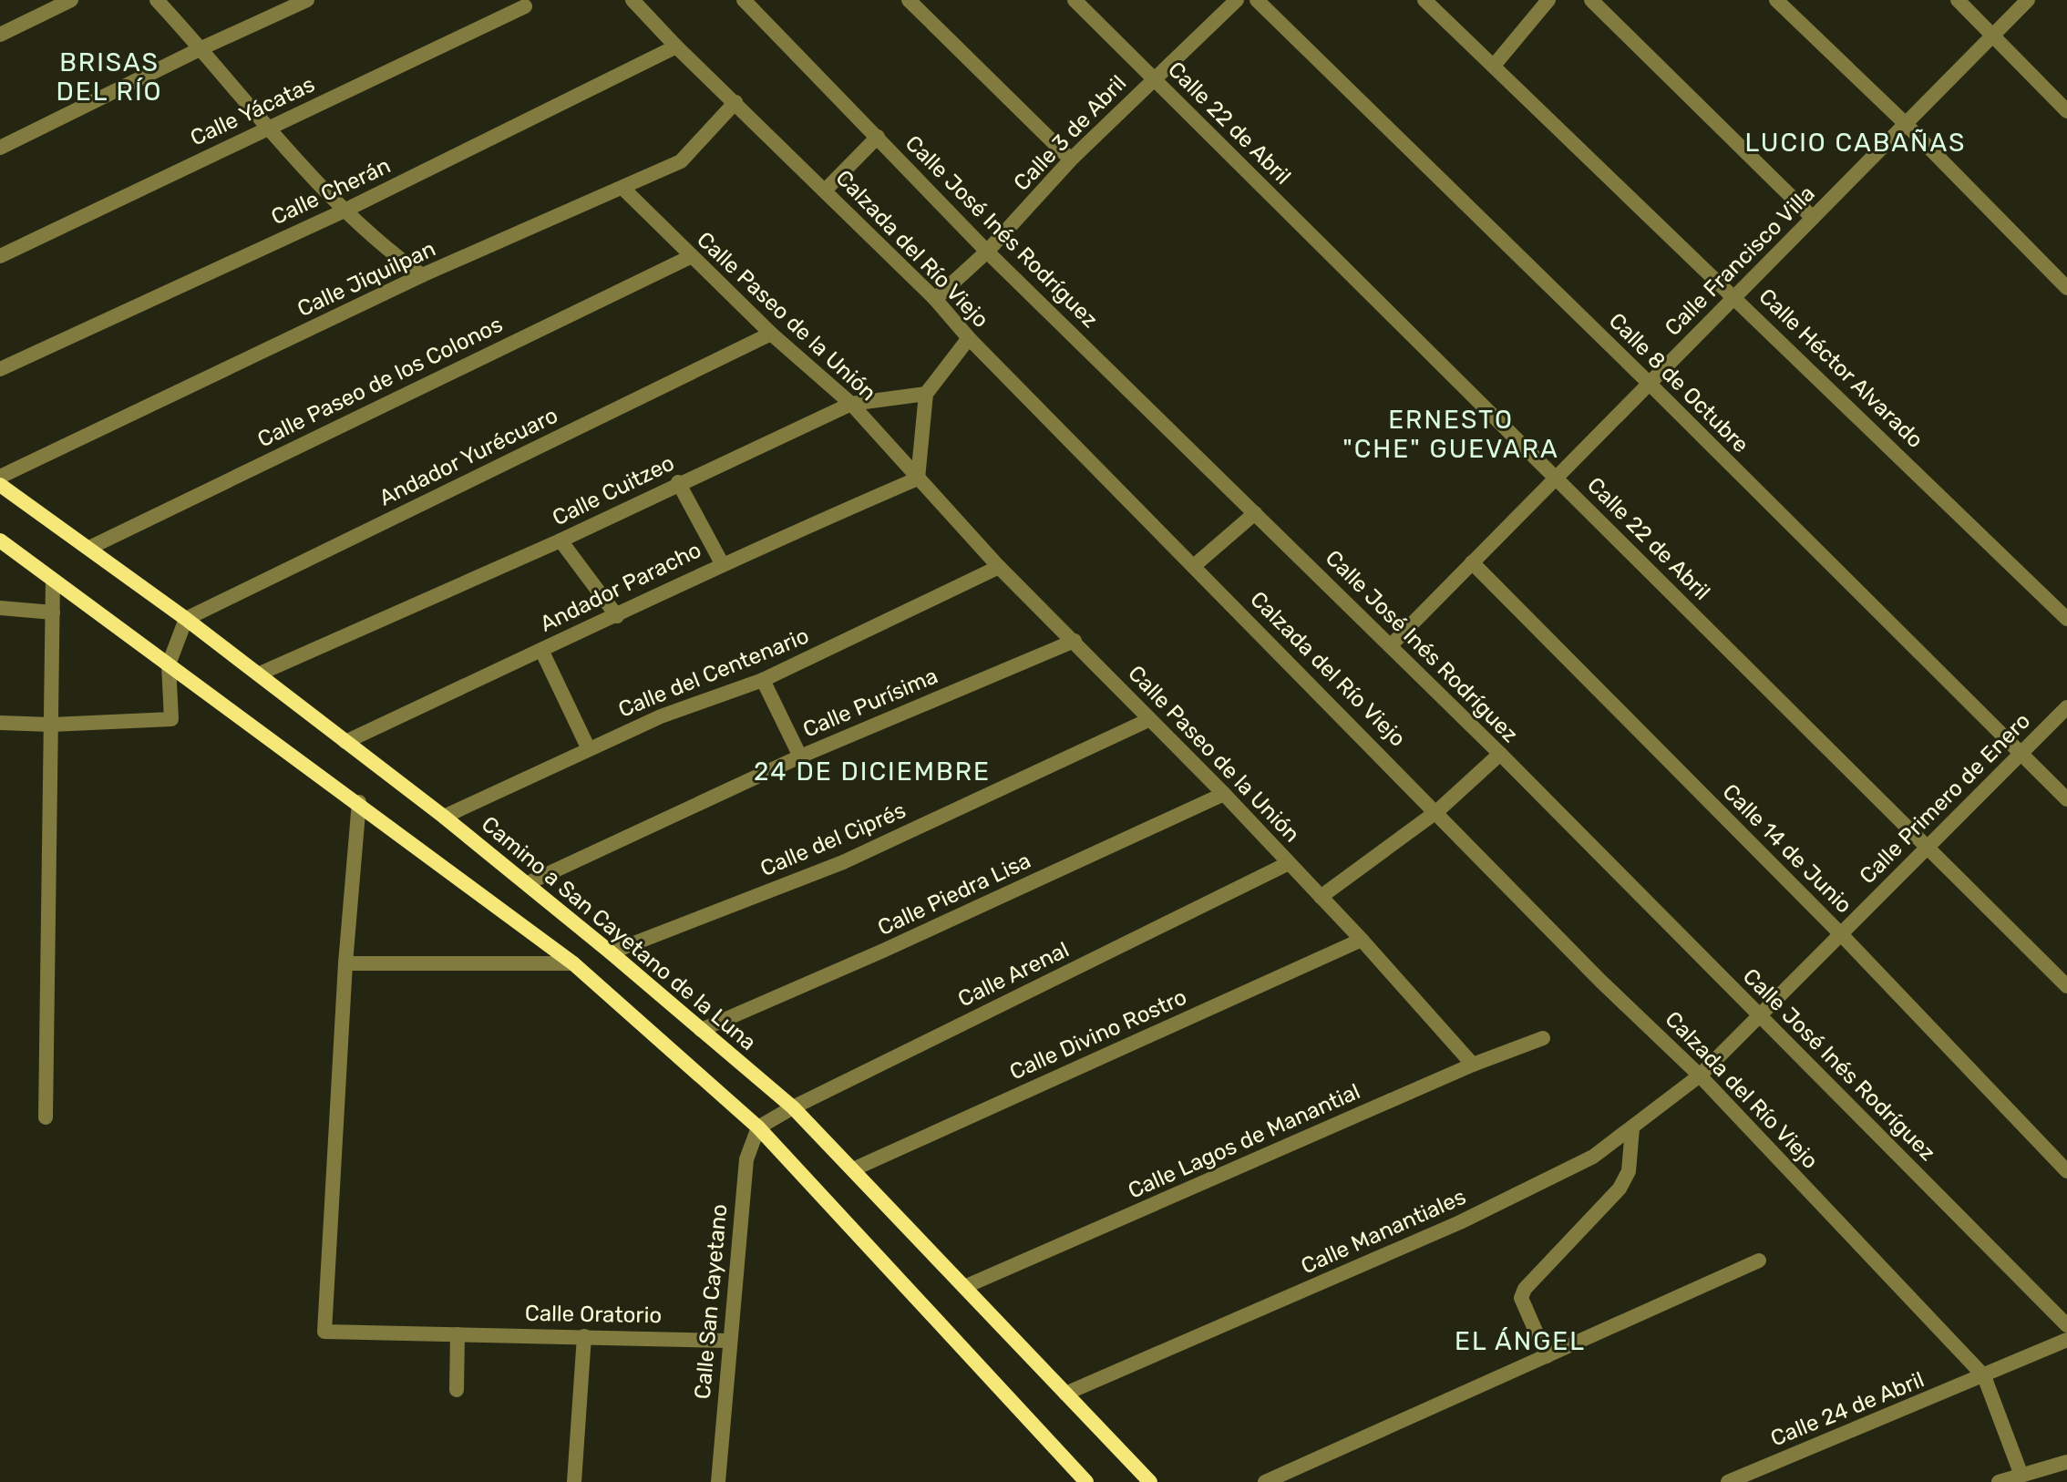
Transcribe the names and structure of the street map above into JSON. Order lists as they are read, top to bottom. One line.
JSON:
{"streets":{"street":["Calle Yácatas","Calle 22 de Abril","Calle 3 de Abril","Calle Cherán","Calle José Inés Rodríguez","Calzada del Río Viejo","Calle Francisco Villa","Calle Jiquilpan","Calle Paseo de la Unión","Calle Héctor Alvarado","Calle Paseo de los Colonos","Calle 8 de Octubre","Andador Yurécuaro","Calle Cuitzeo","Andador Paracho","Calle del Centenario","Calle Purísima","Calle Primero de Enero","Calle del Ciprés","Calle 14 de Junio","Calle Piedra Lisa","Camino a San Cayetano de la Luna","Calle Arenal","Calle Divino Rostro","Calle Lagos de Manantial","Calle Manantiales","Calle San Cayetano","Calle Oratorio","Calle 24 de Abril"]},"crossings":[["Calle 22 de Abril","Calle 3 de Abril"],["Calle 22 de Abril","Calle Francisco Villa"],["Calle 22 de Abril","Calle Primero de Enero"],["Calle 3 de Abril","Calle José Inés Rodríguez"],["Calle 3 de Abril","Calzada del Río Viejo"],["Calle Cherán","Calzada del Río Viejo"],["Calle José Inés Rodríguez","Calle Francisco Villa"],["Calle José Inés Rodríguez","Calle Primero de Enero"],["Calzada del Río Viejo","Calle Jiquilpan"],["Calzada del Río Viejo","Calle Primero de Enero"],["Calzada del Río Viejo","Calle Manantiales"],["Calzada del Río Viejo","Calle 24 de Abril"],["Calle Francisco Villa","Calle Héctor Alvarado"],["Calle Francisco Villa","Calle 8 de Octubre"],["Calle Francisco Villa","Calle 14 de Junio"],["Calle Jiquilpan","Calle Paseo de la Unión"],["Calle Paseo de la Unión","Calle Paseo de los Colonos"],["Calle Paseo de la Unión","Andador Yurécuaro"],["Calle Paseo de la Unión","Calle Cuitzeo"],["Calle Paseo de la Unión","Andador Paracho"],["Calle Paseo de la Unión","Calle del Centenario"],["Calle Paseo de la Unión","Calle Purísima"],["Calle Paseo de la Unión","Calle del Ciprés"],["Calle Paseo de la Unión","Calle Piedra Lisa"],["Calle Paseo de la Unión","Calle Arenal"],["Calle Paseo de la Unión","Calle Divino Rostro"],["Calle Paseo de la Unión","Calle Lagos de Manantial"],["Calle Paseo de los Colonos","Camino a San Cayetano de la Luna"],["Calle 8 de Octubre","Calle Primero de Enero"],["Andador Yurécuaro","Camino a San Cayetano de la Luna"],["Calle Cuitzeo","Camino a San Cayetano de la Luna"],["Andador Paracho","Camino a San Cayetano de la Luna"],["Calle del Centenario","Camino a San Cayetano de la Luna"],["Calle Purísima","Camino a San Cayetano de la Luna"],["Calle Primero de Enero","Calle 14 de Junio"],["Calle Primero de Enero","Calle Manantiales"],["Calle del Ciprés","Camino a San Cayetano de la Luna"],["Calle Piedra Lisa","Camino a San Cayetano de la Luna"],["Camino a San Cayetano de la Luna","Calle Arenal"],["Camino a San Cayetano de la Luna","Calle Divino Rostro"],["Camino a San Cayetano de la Luna","Calle Lagos de Manantial"],["Camino a San Cayetano de la Luna","Calle Manantiales"],["Calle Arenal","Calle San Cayetano"],["Calle San Cayetano","Calle Oratorio"]],"districts":["BRISAS DEL RÍO","LUCIO CABAÑAS","ERNESTO \"CHE\" GUEVARA","24 DE DICIEMBRE","EL ÁNGEL"]}
